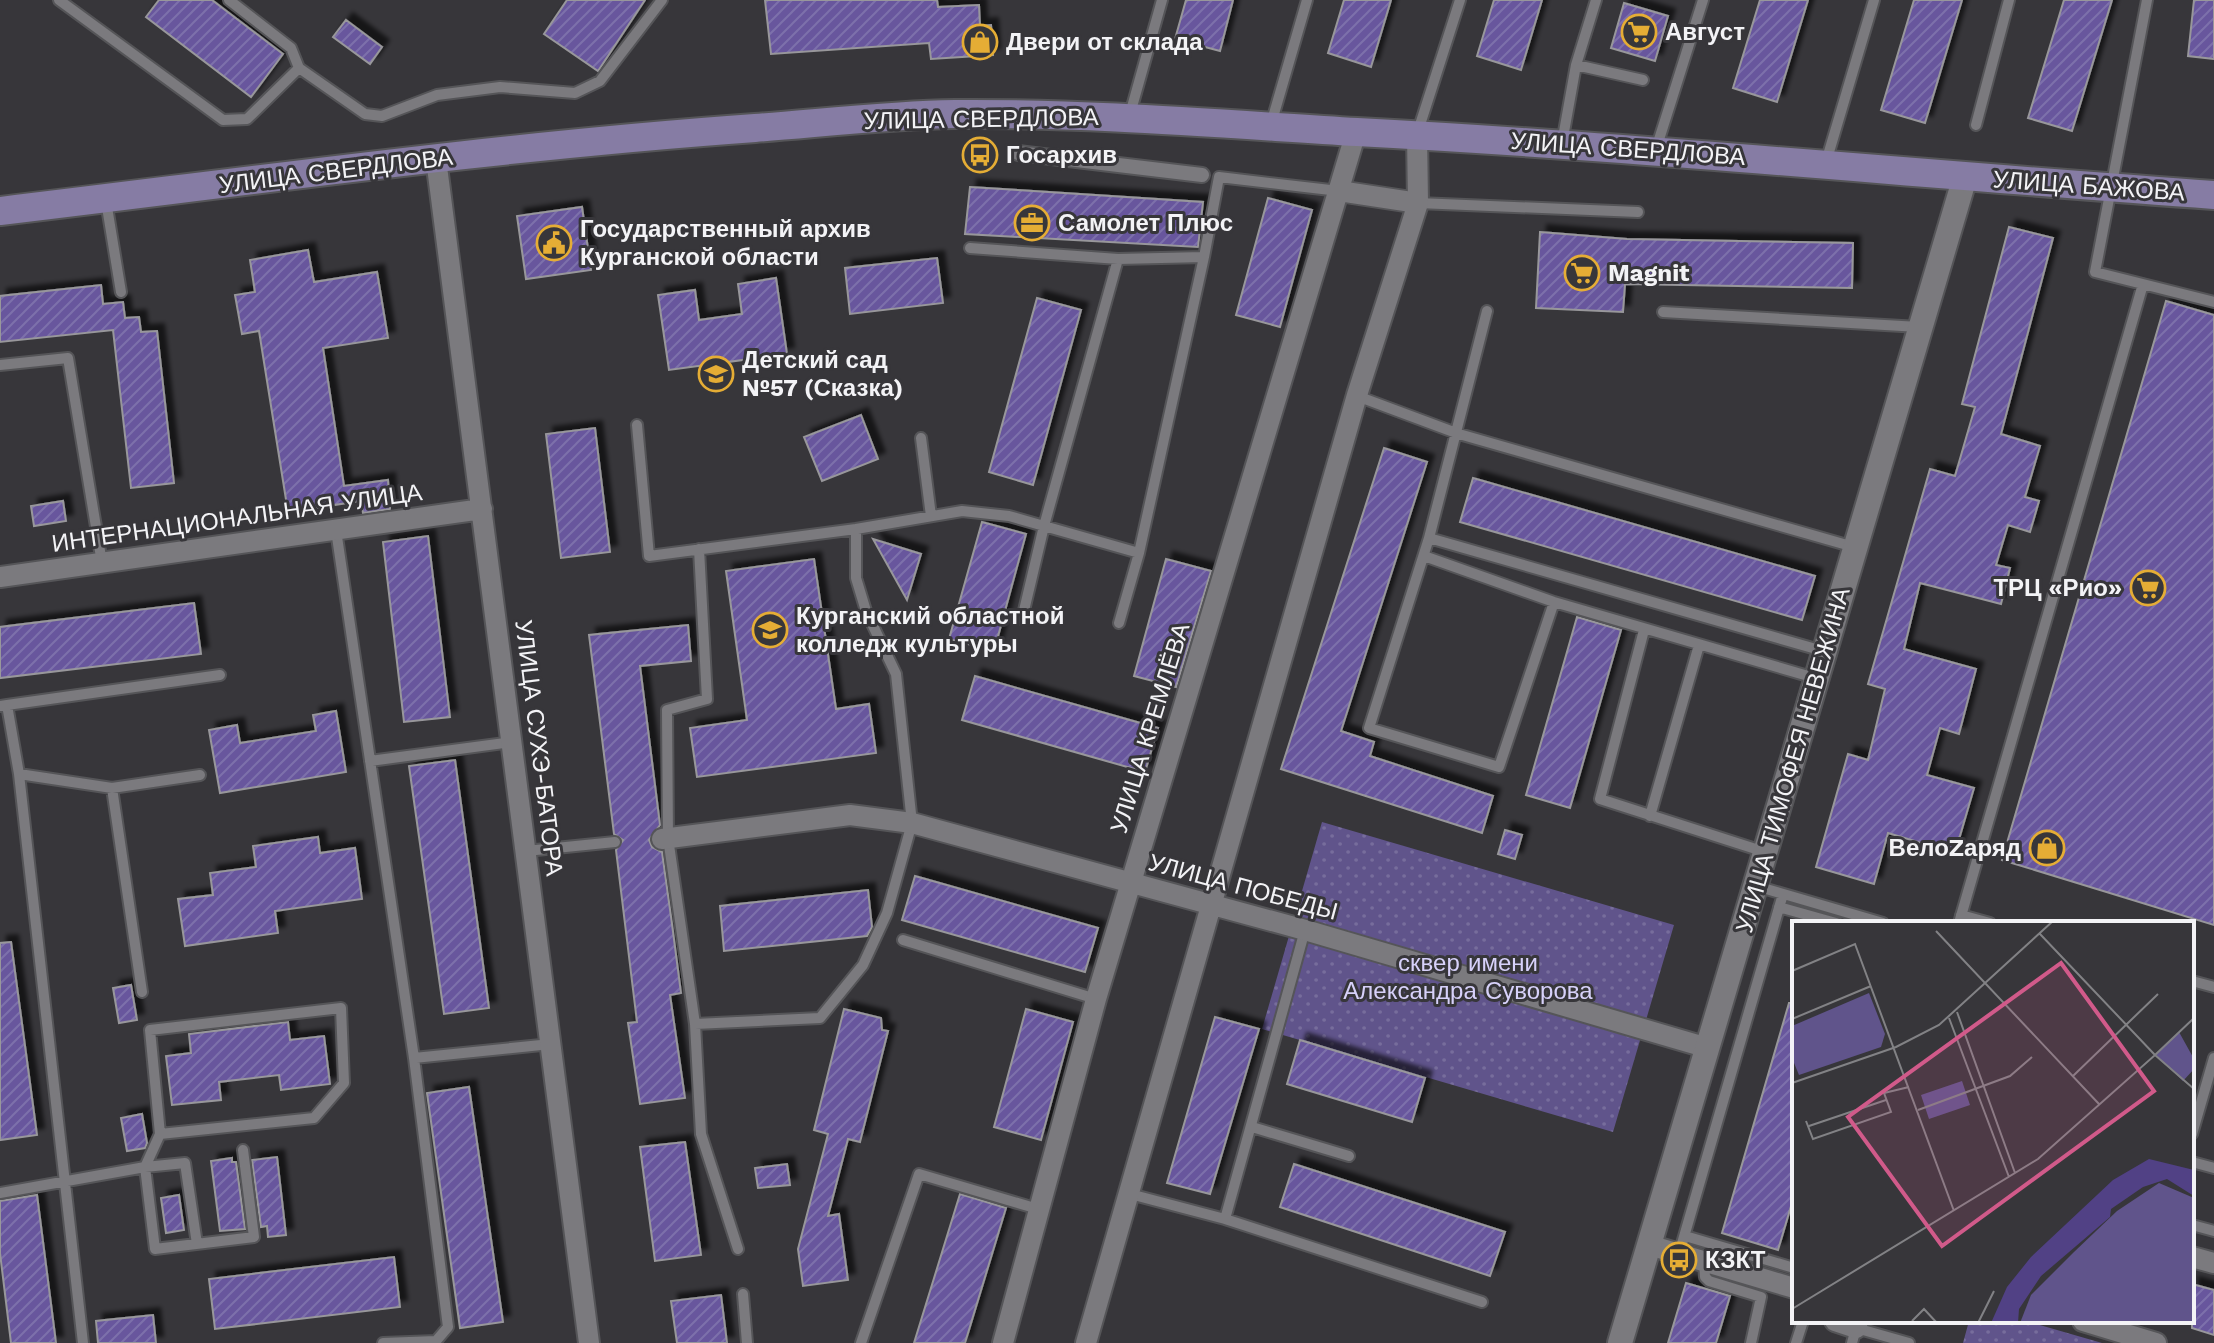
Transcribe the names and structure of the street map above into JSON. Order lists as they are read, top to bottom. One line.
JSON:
{"streets":{"main road":["УЛИЦА СВЕРДЛОВА","УЛИЦА БАЖОВА"],"street":["ИНТЕРНАЦИОНАЛЬНАЯ УЛИЦА","УЛИЦА КРЕМЛЁВА","УЛИЦА СУХЭ-БАТОРА","УЛИЦА ТИМОФЕЯ НЕВЕЖИНА","УЛИЦА ПОБЕДЫ"]},"crossings":[["УЛИЦА СВЕРДЛОВА","УЛИЦА БАЖОВА"],["УЛИЦА СВЕРДЛОВА","УЛИЦА КРЕМЛЁВА"],["УЛИЦА СВЕРДЛОВА","УЛИЦА СУХЭ-БАТОРА"],["УЛИЦА СВЕРДЛОВА","УЛИЦА ТИМОФЕЯ НЕВЕЖИНА"],["УЛИЦА БАЖОВА","УЛИЦА ТИМОФЕЯ НЕВЕЖИНА"],["ИНТЕРНАЦИОНАЛЬНАЯ УЛИЦА","УЛИЦА СУХЭ-БАТОРА"],["УЛИЦА КРЕМЛЁВА","УЛИЦА ПОБЕДЫ"],["УЛИЦА ТИМОФЕЯ НЕВЕЖИНА","УЛИЦА ПОБЕДЫ"]],"parks":["сквер имени Александра Суворова"],"places":{"supermarket":["Август","Magnit","ТРЦ «Рио»"],"shop":["Двери от склада","ВелоZаряд"],"bus stop":["Госархив","КЗКТ"],"office":["Самолет Плюс"],"public building":["Государственный архив Курганской области"],"school or university":["Детский сад №57 (Сказка)","Курганский областной колледж культуры"]}}
